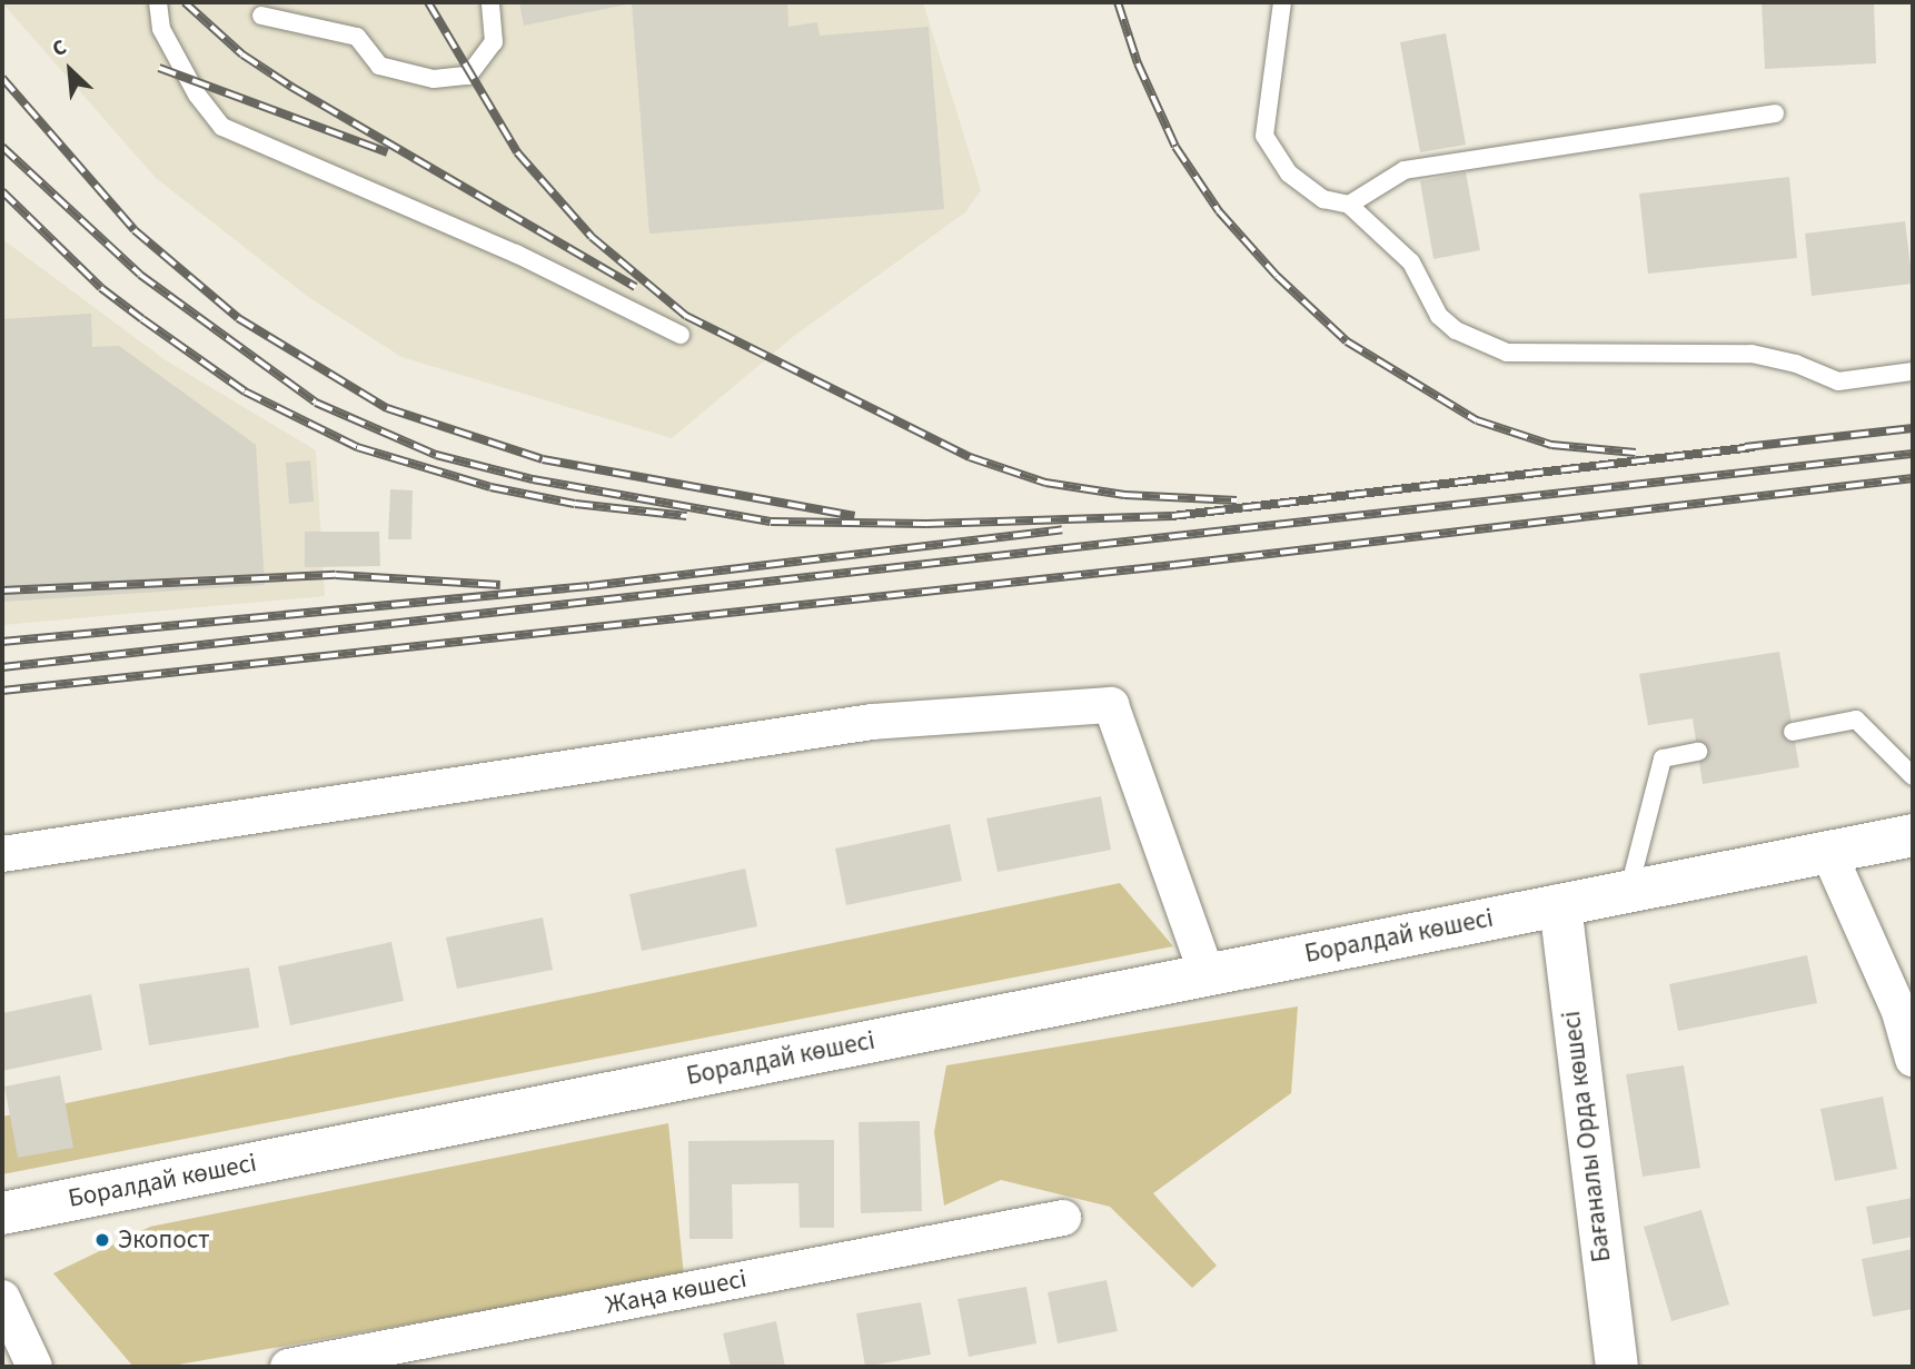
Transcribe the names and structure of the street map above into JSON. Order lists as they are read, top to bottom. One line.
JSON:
{"streets":{"main road":["Боралдай көшесі","Бағаналы Орда көшесі"],"street":["Жаңа көшесі"]},"crossings":[["Боралдай көшесі","Бағаналы Орда көшесі"]],"places":["Экопост"],"north":"top left"}
